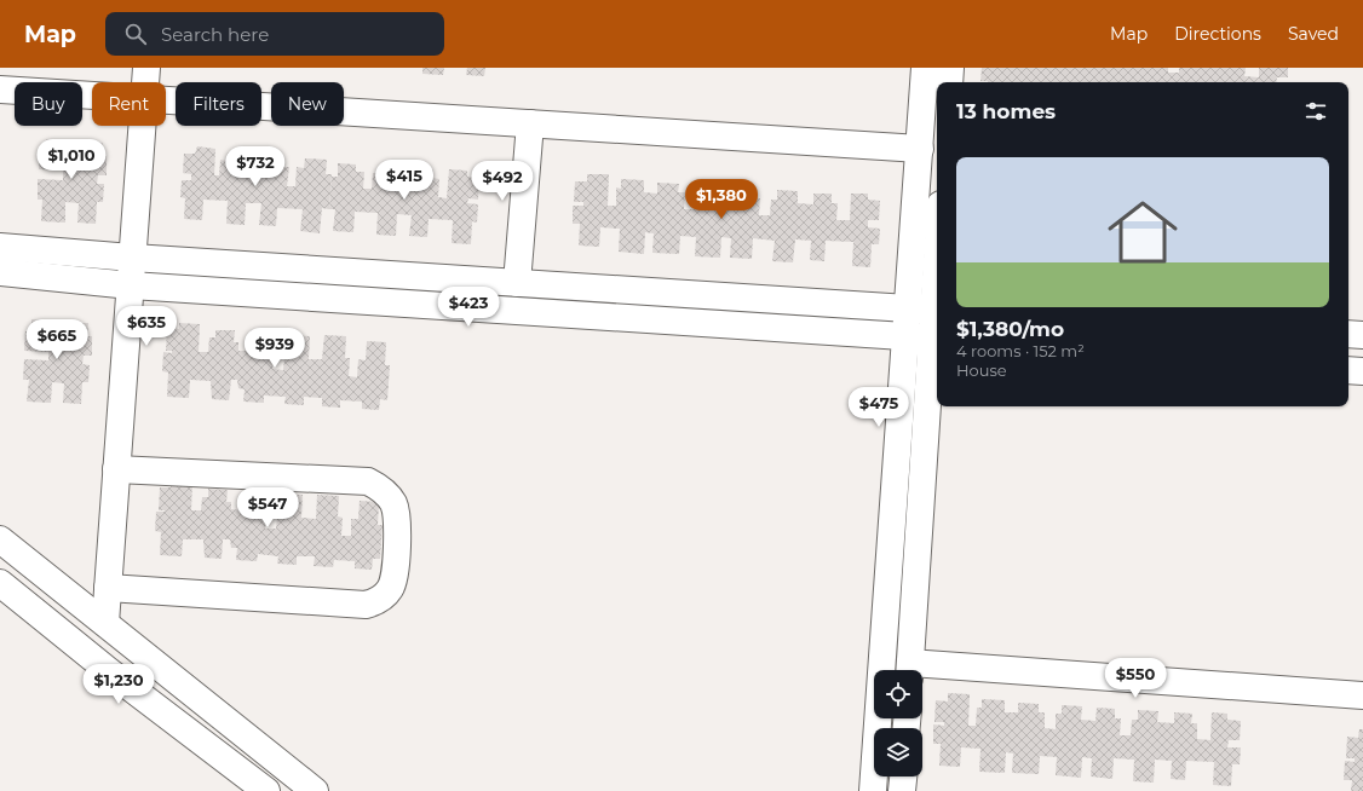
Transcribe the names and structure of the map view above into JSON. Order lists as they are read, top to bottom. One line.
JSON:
{"page":{"header":"Map","search":"Search here","nav":["Map","Directions","Saved"],"chip":["Buy","Rent","Filters","New"],"heading":"13 homes","price":["$1,010","$732","$415","$492","$1,380","$423","$635","$665","$939","$475","$547","$550","$1,230"],"list":[{"name":"$1,380/mo","note":"4 rooms · 152 m² · House"}]}}
